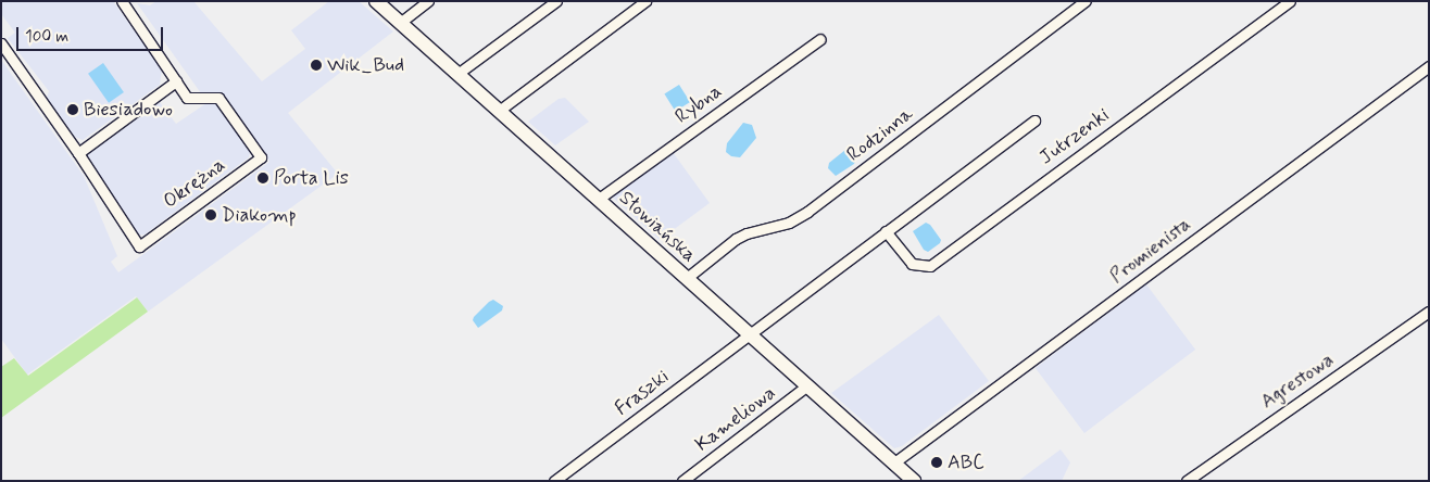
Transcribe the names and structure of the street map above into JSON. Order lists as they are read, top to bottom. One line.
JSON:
{"streets":{"street":["Rybna","Rodzinna","Jutrzenki","Okrężna","Słowiańska","Promienista","Agrestowa","Fraszki","Kameliowa"]},"crossings":[["Rybna","Słowiańska"],["Rodzinna","Słowiańska"],["Jutrzenki","Słowiańska"],["Jutrzenki","Fraszki"],["Słowiańska","Promienista"],["Słowiańska","Fraszki"],["Słowiańska","Kameliowa"]],"places":["Wik_Bud","Biesiadowo","Porta Lis","Diakomp","ABC"],"scale_bar":"100 m"}
